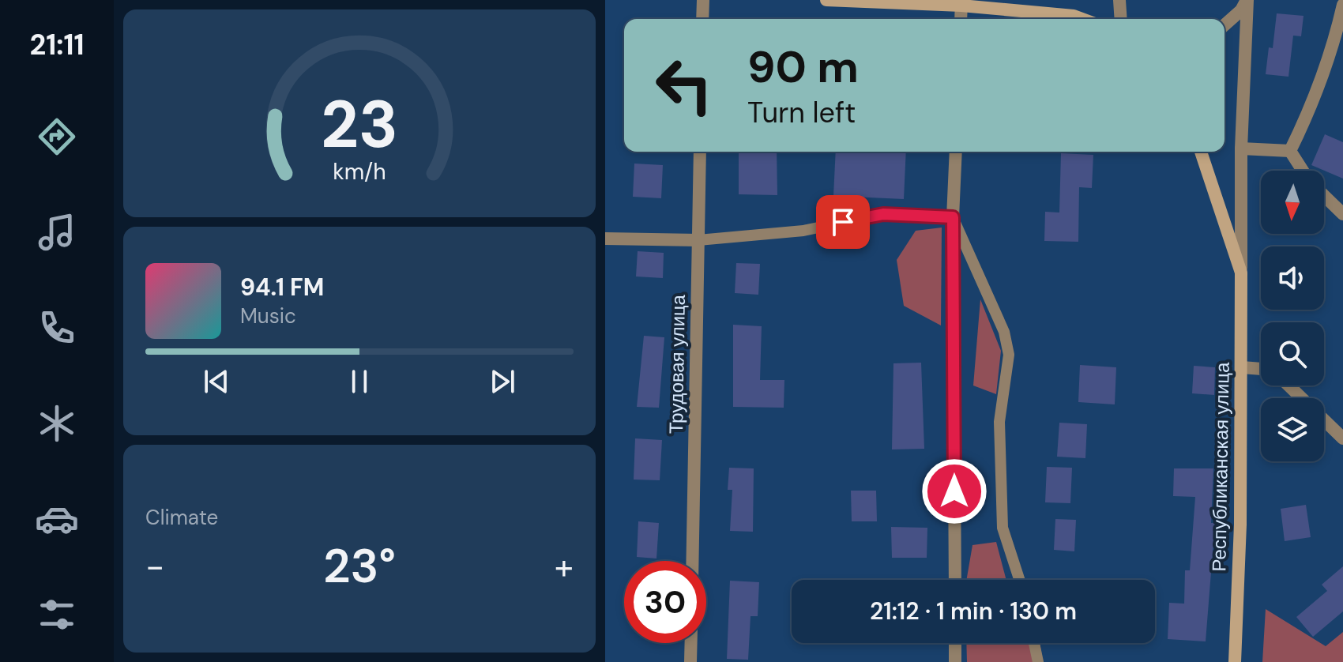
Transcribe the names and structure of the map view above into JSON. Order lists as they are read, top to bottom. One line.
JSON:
{"streets":{"street":["Трудовая улица","Республиканская улица"]},"north":"bottom","page":{"tabs":"21:11","turn":["90 m","Turn left"],"song":["94.1 FM","Music"],"tile":"Climate","heat":["−","23°","+"],"limit":"30","trip":"21:12 · 1 min · 130 m","gauge":["23","km/h"]}}
